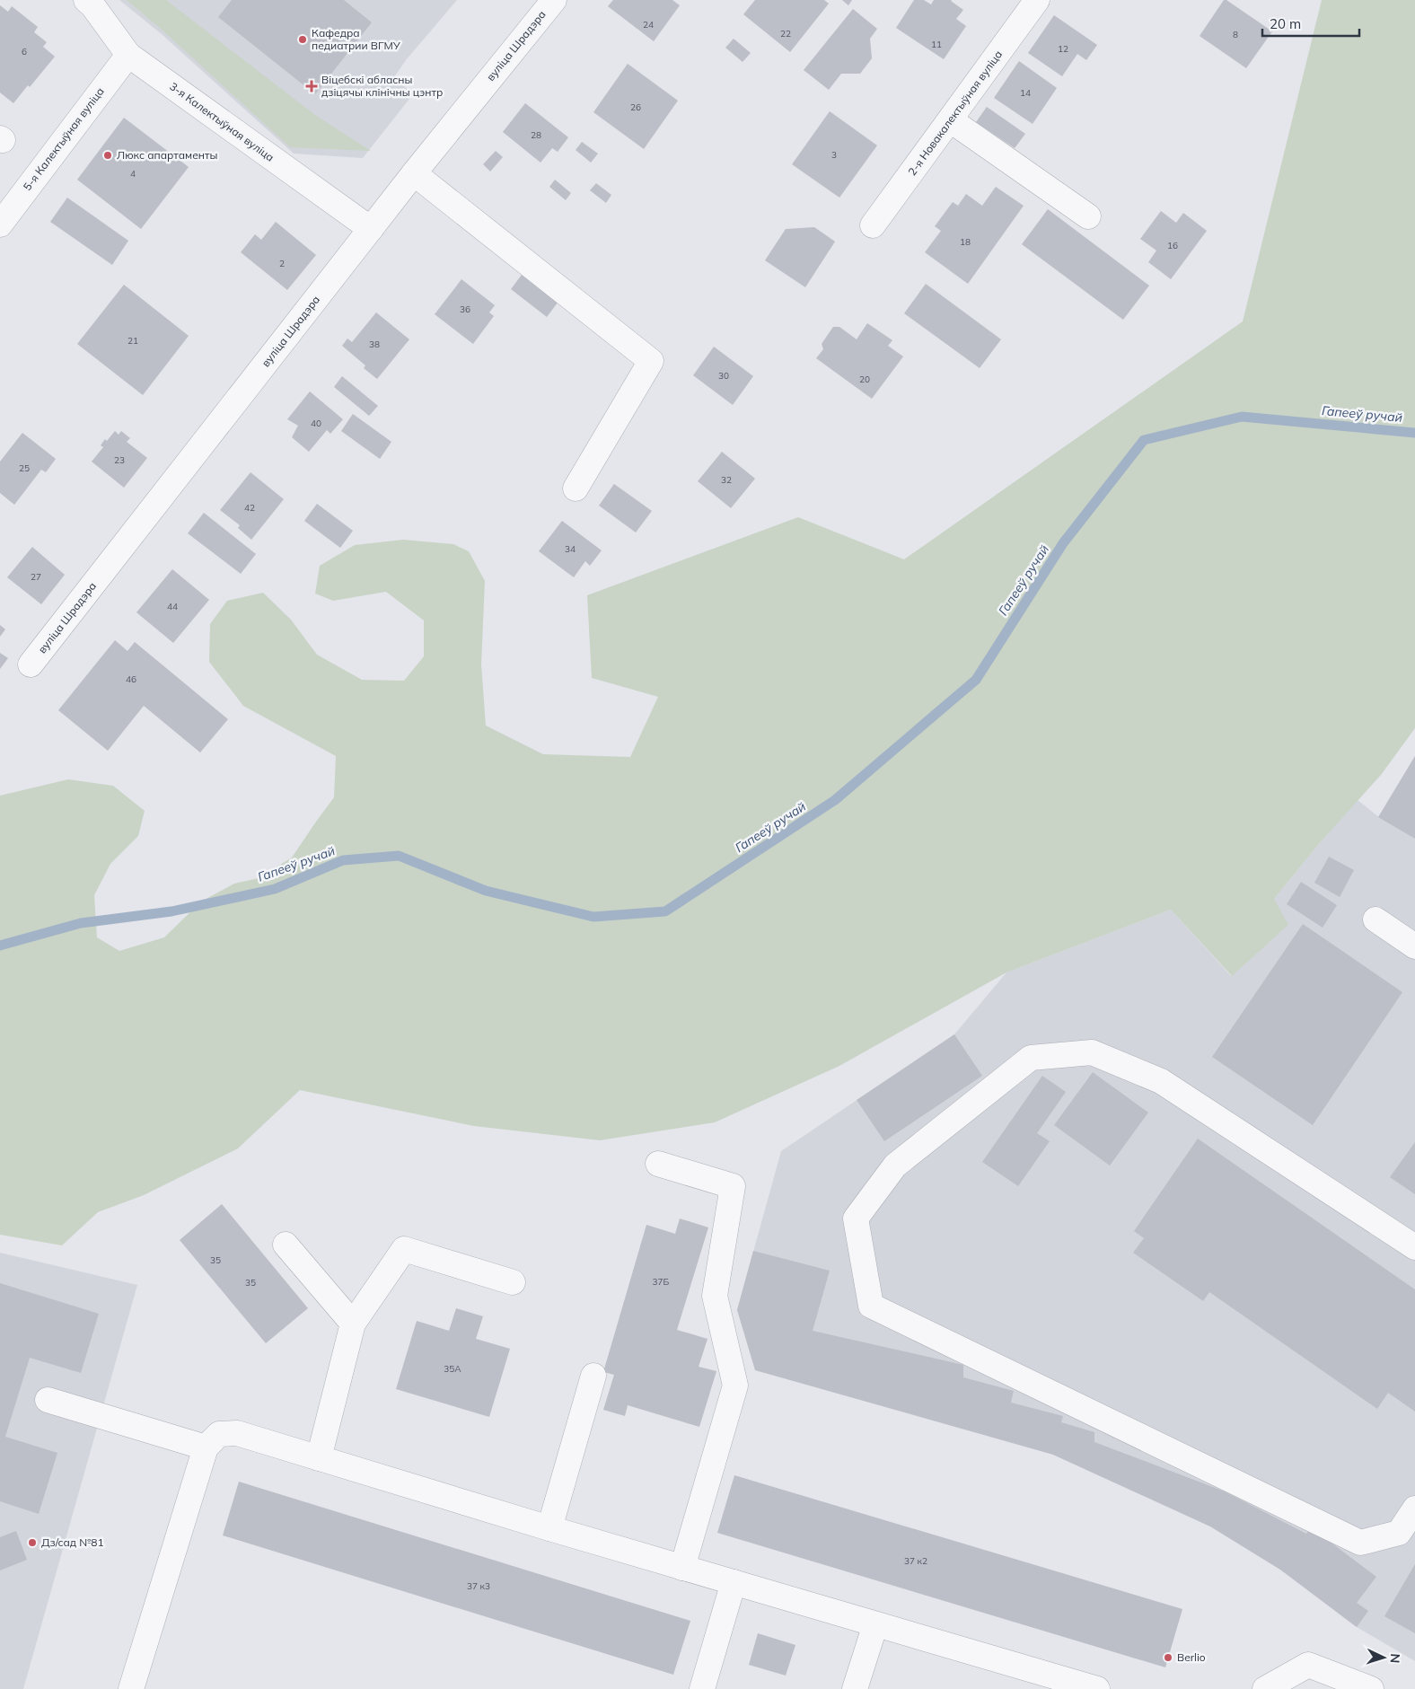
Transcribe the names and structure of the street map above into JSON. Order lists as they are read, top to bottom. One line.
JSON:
{"streets":{"street":["вуліца Шрадэра","2-я Новакалектыўная вуліца","3-я Калектыўная вуліца","5-я Калектыўная вуліца"]},"crossings":[["вуліца Шрадэра","3-я Калектыўная вуліца"],["3-я Калектыўная вуліца","5-я Калектыўная вуліца"]],"water":["Гапееў ручай"],"places":{"other":["Кафедра педиатрии ВГМУ","Люкс апартаменты","Дз/сад №81","Berlio"],"health":["Віцебскі абласны дзіцячы клінічны цэнтр"]},"house_numbers":["24","22","8","11","12","6","14","26","28","3","4","18","16","2","36","21","38","30","20","40","23","25","32","42","34","27","44","46","35","37Б","35","35А","37 к2","37 к3"],"scale_bar":"20 m","north":"right"}
